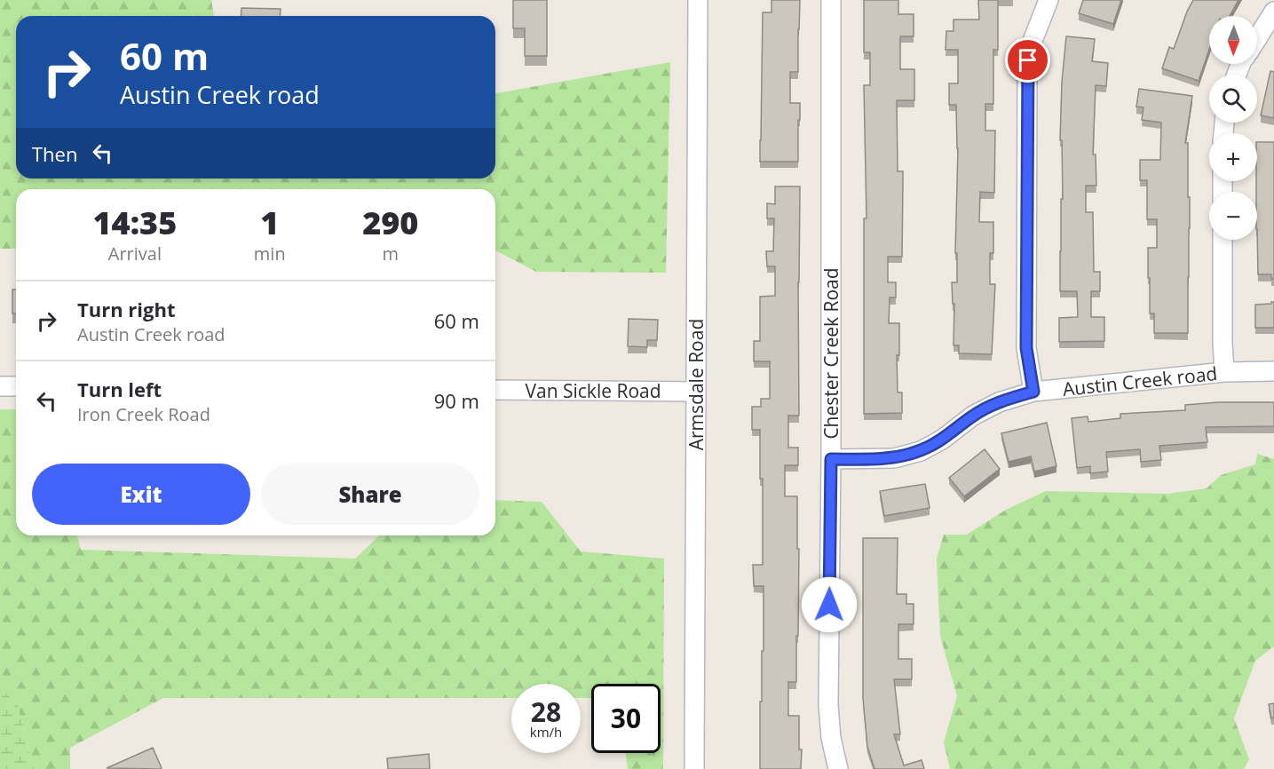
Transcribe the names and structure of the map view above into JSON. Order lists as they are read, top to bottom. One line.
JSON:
{"streets":{"street":["Chester Creek Road","Austin Creek road","Armsdale Road","Van Sickle Road"]},"crossings":[["Chester Creek Road","Austin Creek road"],["Armsdale Road","Van Sickle Road"]],"north":"bottom","page":{"map_buttons":["+","−"],"turn":["60 m","Austin Creek road"],"then":"Then","eta":["14:35","Arrival","1","min","290","m"],"list":[{"name":"Turn right","note":"Austin Creek road","value":"60 m"},{"name":"Turn left","note":"Iron Creek Road","value":"90 m"}],"buttons":["Exit","Share"],"speed":"28 km/h","limit":"30"}}
